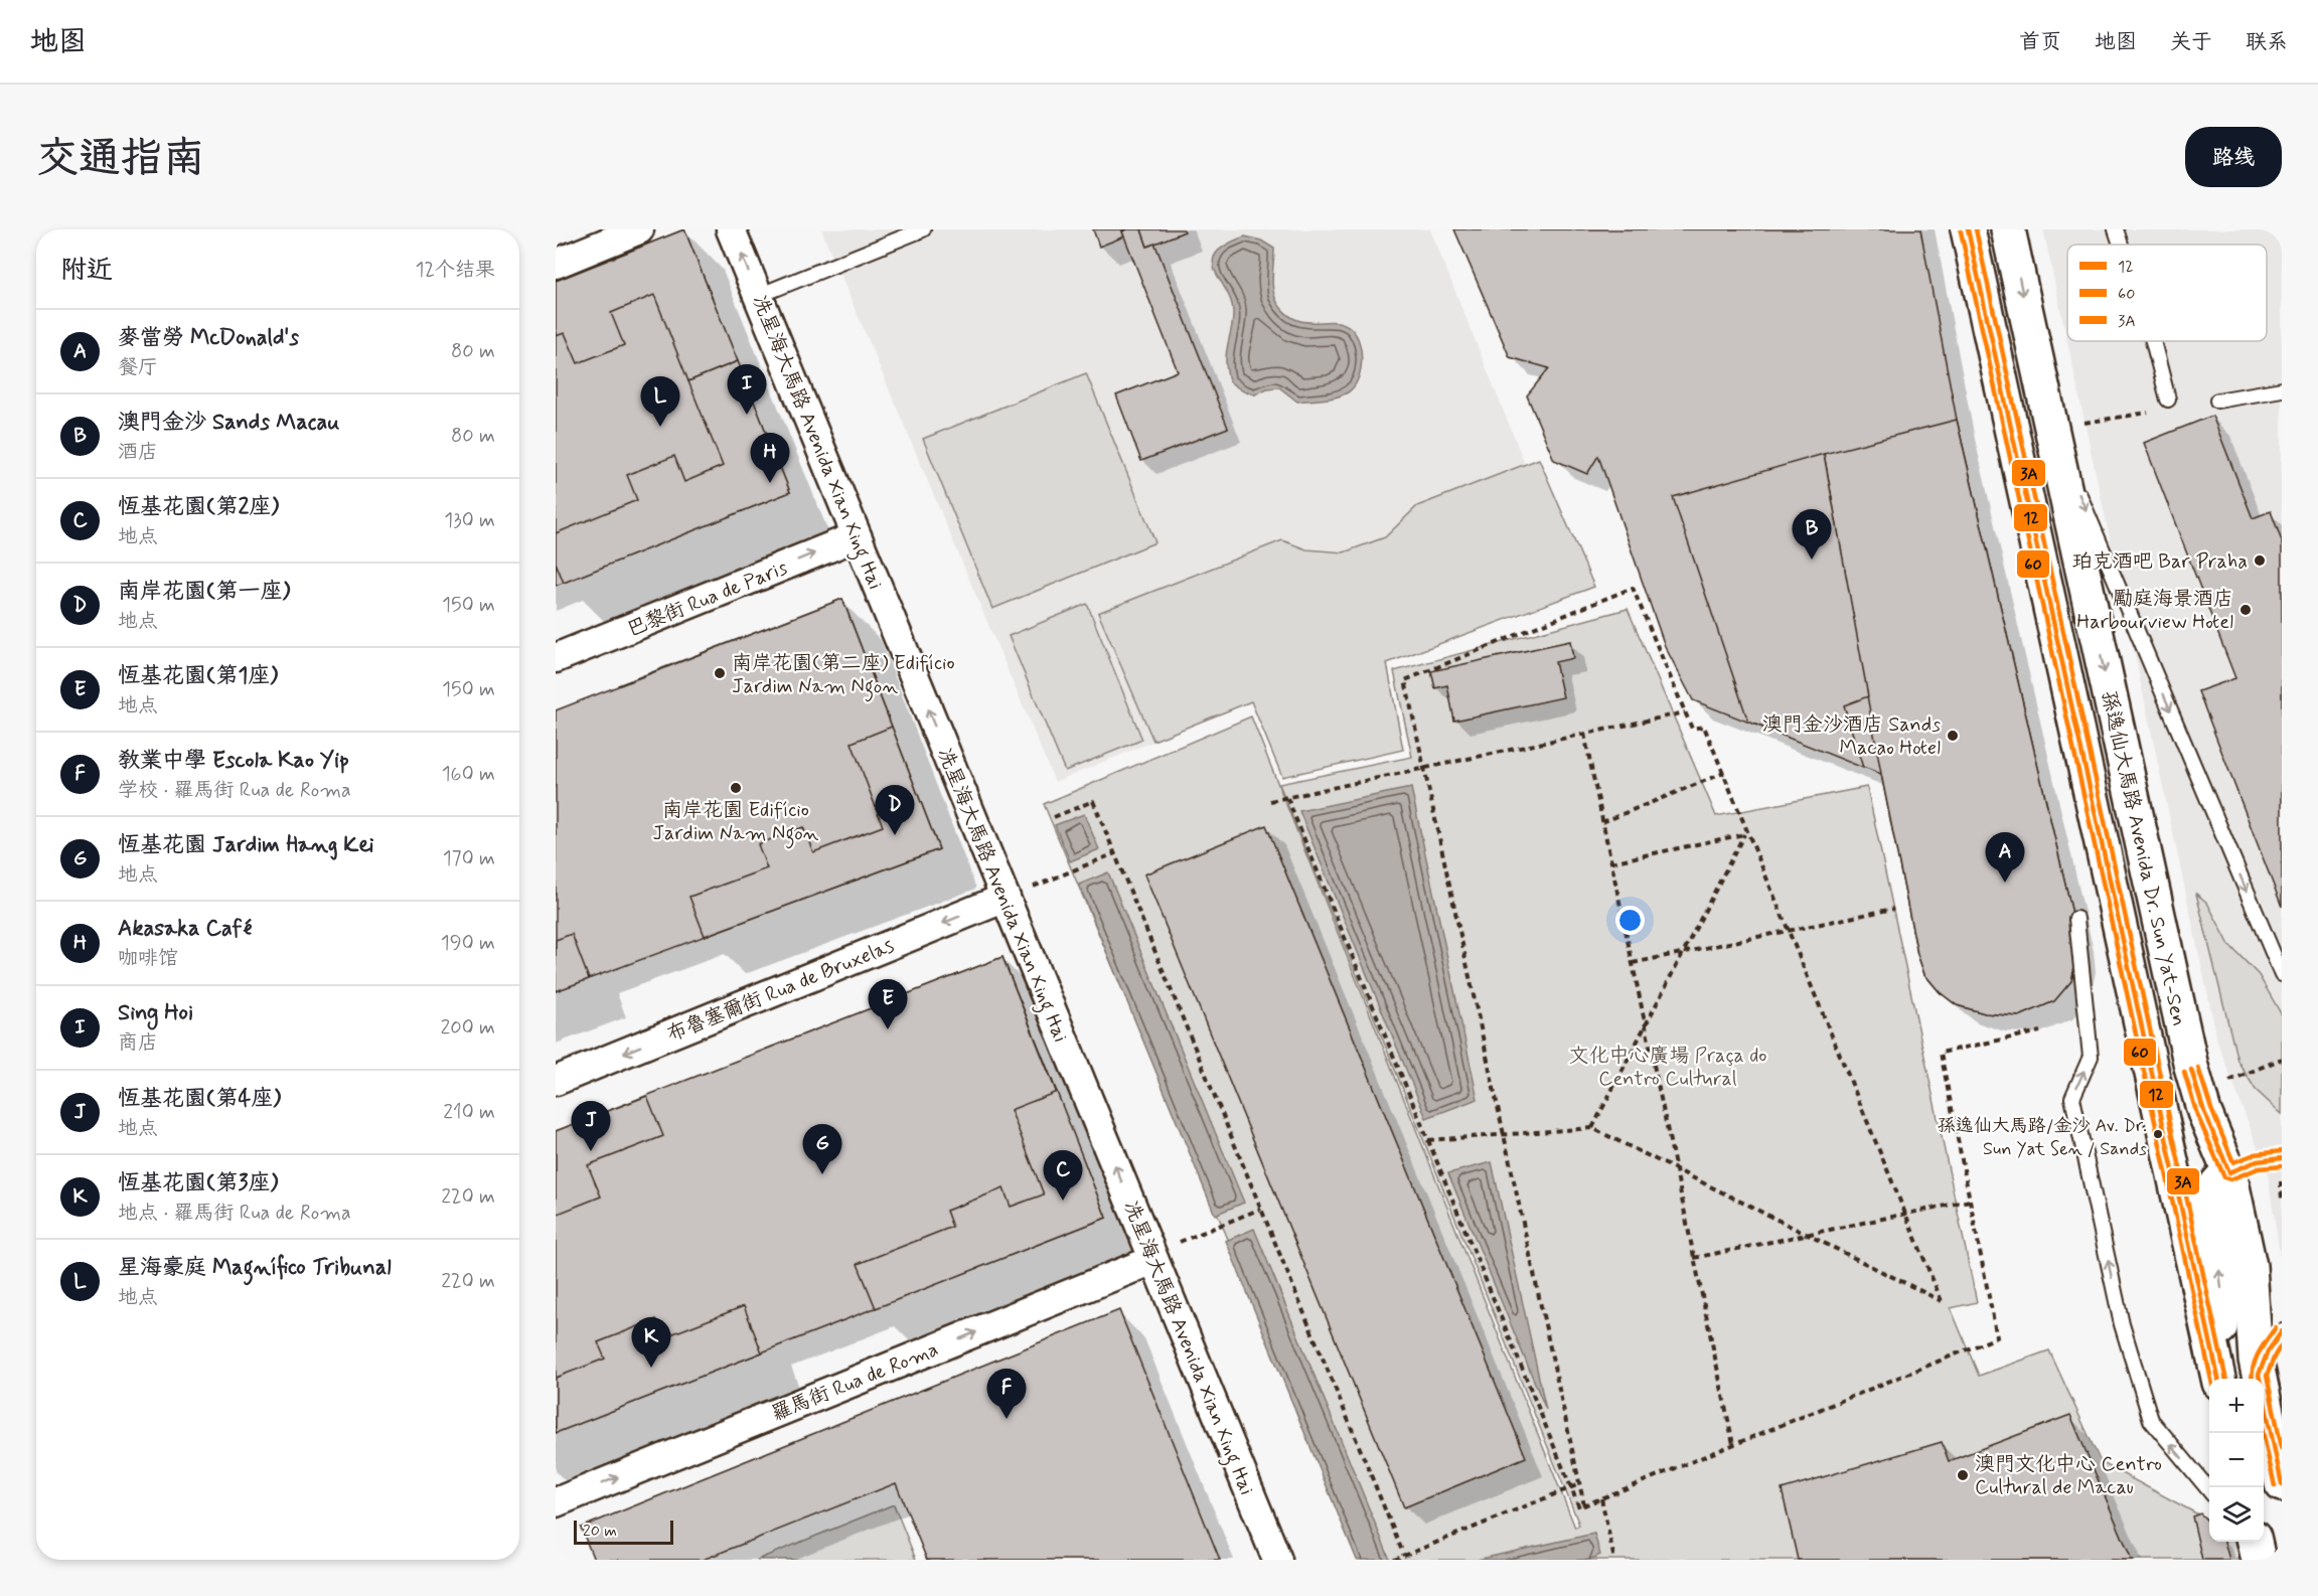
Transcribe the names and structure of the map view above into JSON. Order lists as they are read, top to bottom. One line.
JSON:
{"streets":{"main road":["孫逸仙大馬路 Avenida Dr. Sun Yat-Sen"],"street":["冼星海大馬路 Avenida Xian Xing Hai","巴黎街 Rua de Paris","布魯塞爾街 Rua de Bruxelas","羅馬街 Rua de Roma"]},"crossings":[["冼星海大馬路 Avenida Xian Xing Hai","巴黎街 Rua de Paris"],["冼星海大馬路 Avenida Xian Xing Hai","布魯塞爾街 Rua de Bruxelas"],["冼星海大馬路 Avenida Xian Xing Hai","羅馬街 Rua de Roma"]],"one_way":["冼星海大馬路 Avenida Xian Xing Hai","巴黎街 Rua de Paris","布魯塞爾街 Rua de Bruxelas","羅馬街 Rua de Roma"],"parks":["文化中心廣場 Praça do Centro Cultural"],"places":["珀克酒吧 Bar Praha","勵庭海景酒店 Harbourview Hotel","南岸花園(第二座) Edifício Jardim Nam Ngon","澳門金沙酒店 Sands Macao Hotel","南岸花園 Edifício Jardim Nam Ngon","孫逸仙大馬路/金沙 Av. Dr. Sun Yat Sen / Sands","澳門文化中心 Centro Cultural de Macau"],"lines":["transit line 12","transit line 3A","transit line 60"],"legend":["12","60","3A"],"scale_bar":"20 m","page":{"header":"地图","nav":["首页","地图","关于","联系"],"buttons":"路线","title":"交通指南","heading":["附近","12个结果"],"list":[{"mark":"A","name":"麥當勞 McDonald's","note":"餐厅","value":"80 m"},{"mark":"B","name":"澳門金沙 Sands Macau","note":"酒店","value":"80 m"},{"mark":"C","name":"恆基花園(第2座)","note":"地点","value":"130 m"},{"mark":"D","name":"南岸花園(第一座)","note":"地点","value":"150 m"},{"mark":"E","name":"恆基花園(第1座)","note":"地点","value":"150 m"},{"mark":"F","name":"教業中學 Escola Kao Yip","note":"学校 · 羅馬街 Rua de Roma","value":"160 m"},{"mark":"G","name":"恆基花園 Jardim Hang Kei","note":"地点","value":"170 m"},{"mark":"H","name":"Akasaka Café","note":"咖啡馆","value":"190 m"},{"mark":"I","name":"Sing Hoi","note":"商店","value":"200 m"},{"mark":"J","name":"恆基花園(第4座)","note":"地点","value":"210 m"},{"mark":"K","name":"恆基花園(第3座)","note":"地点 · 羅馬街 Rua de Roma","value":"220 m"},{"mark":"L","name":"星海豪庭 Magnífico Tribunal","note":"地点","value":"220 m"}],"pins":["I","L","H","B","D","A","E","J","G","C","K","F"],"map_buttons":["+","−"],"scale":"20 m"}}
